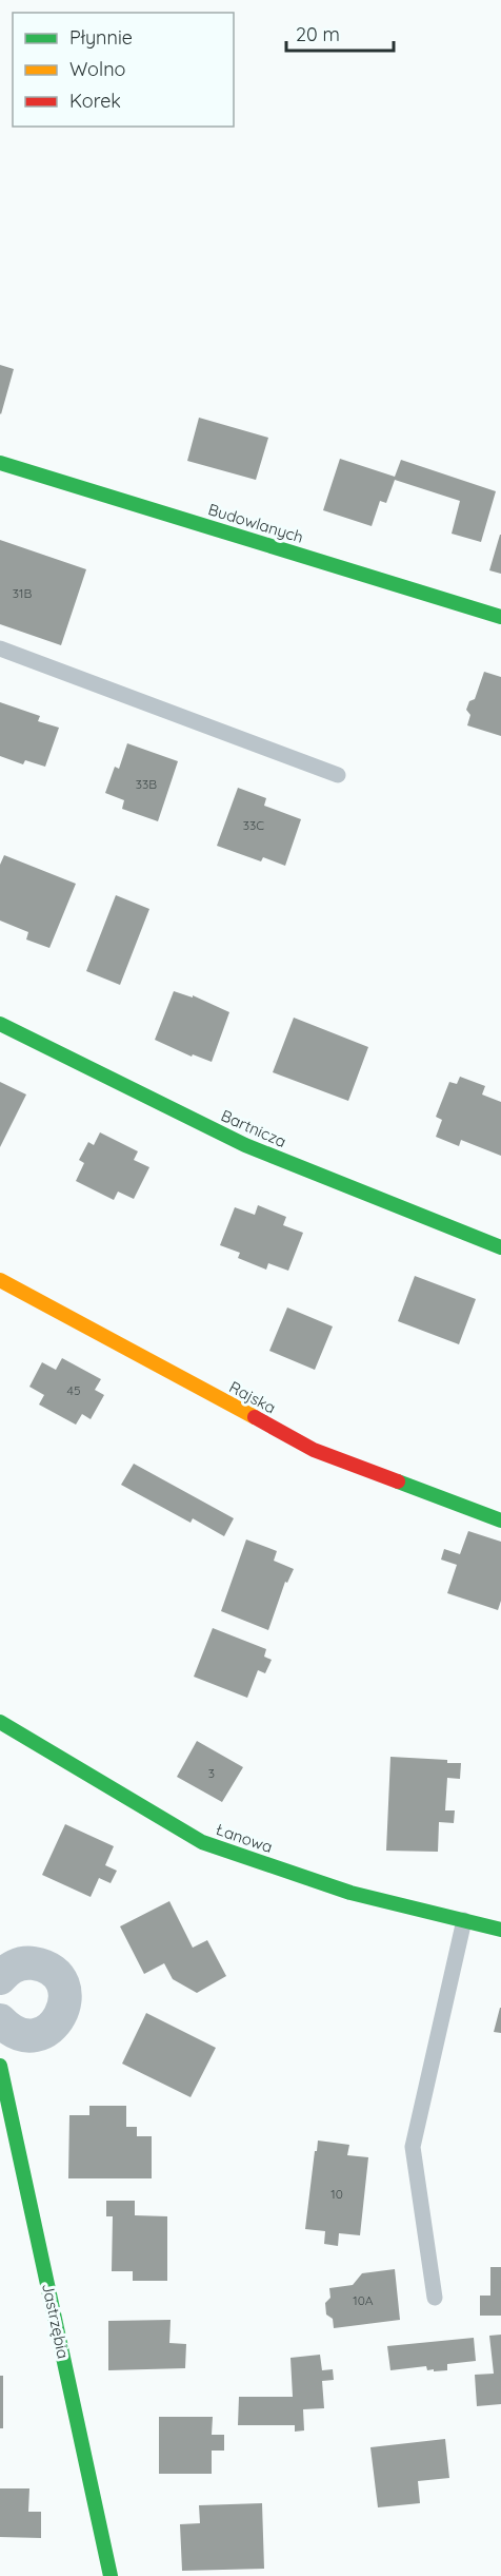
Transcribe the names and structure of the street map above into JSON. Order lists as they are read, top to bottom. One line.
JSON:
{"streets":{"street":["Budowlanych","Bartnicza","Rajska","Łanowa","Jastrzębia"]},"house_numbers":["31B","33B","33C","45","3","10","10A"],"legend":["Płynnie","Wolno","Korek"],"scale_bar":"20 m"}
